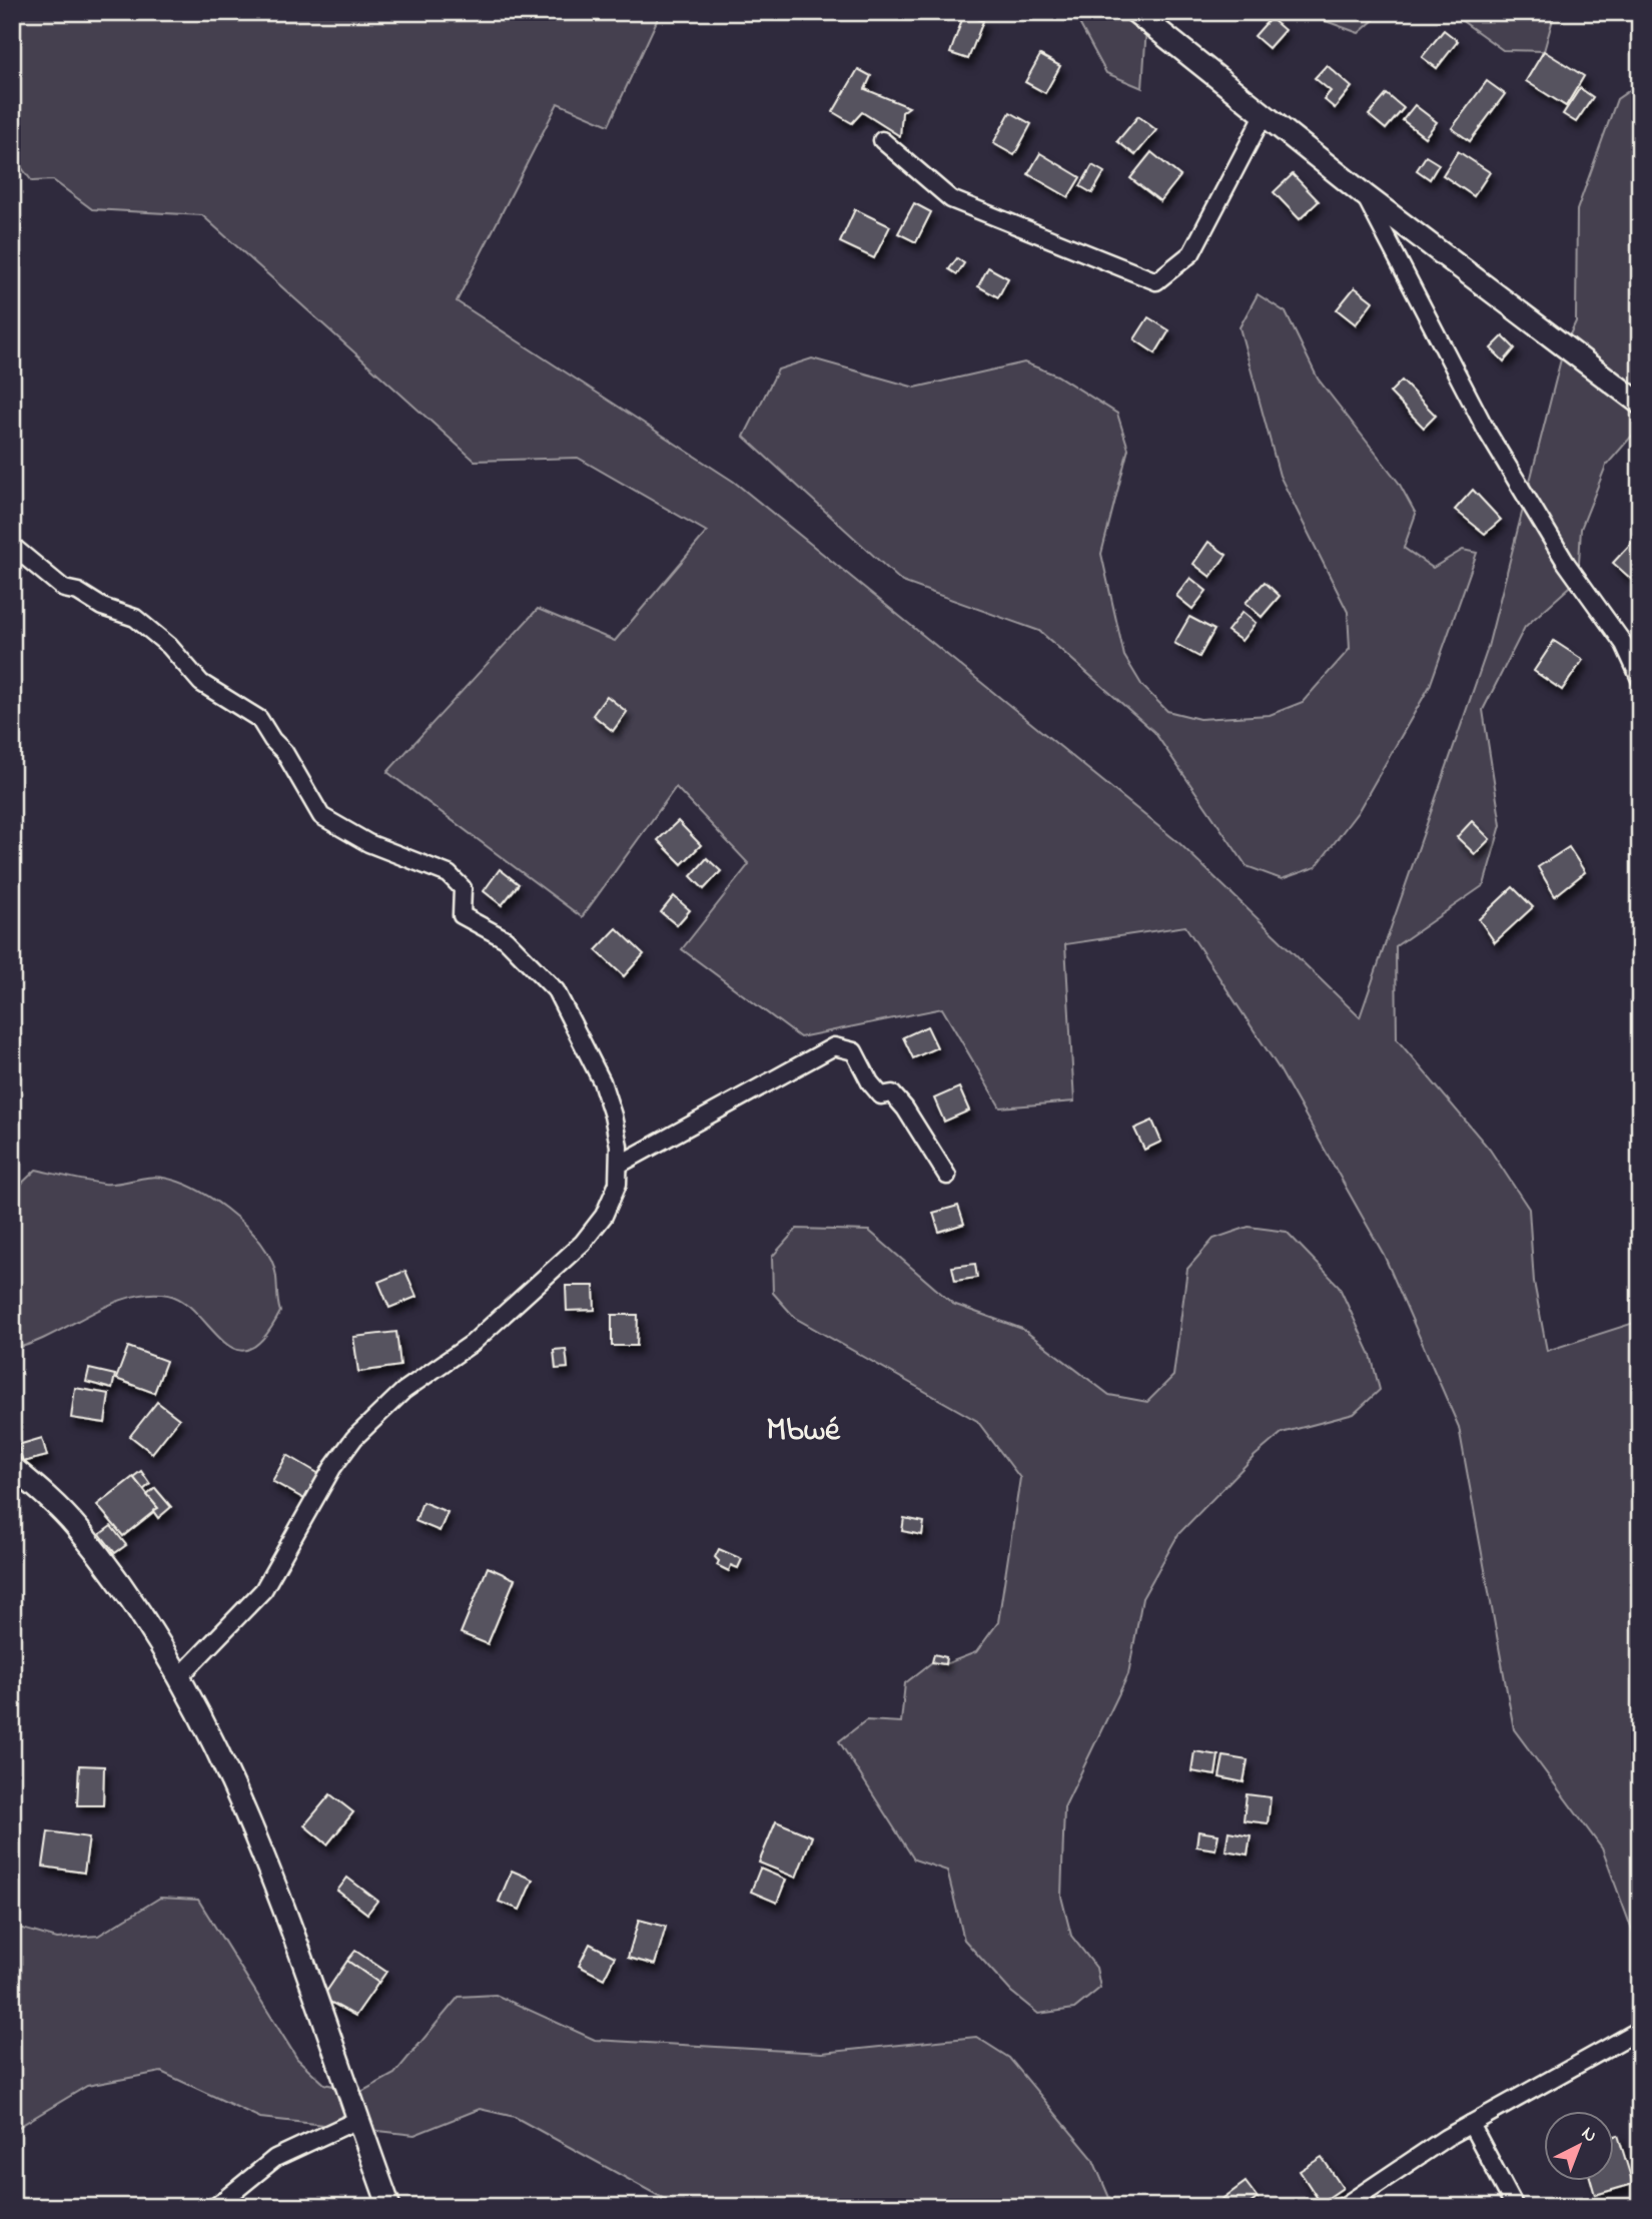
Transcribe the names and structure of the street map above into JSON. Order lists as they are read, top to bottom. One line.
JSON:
{"districts":["Mbwé"],"north":"top right"}
